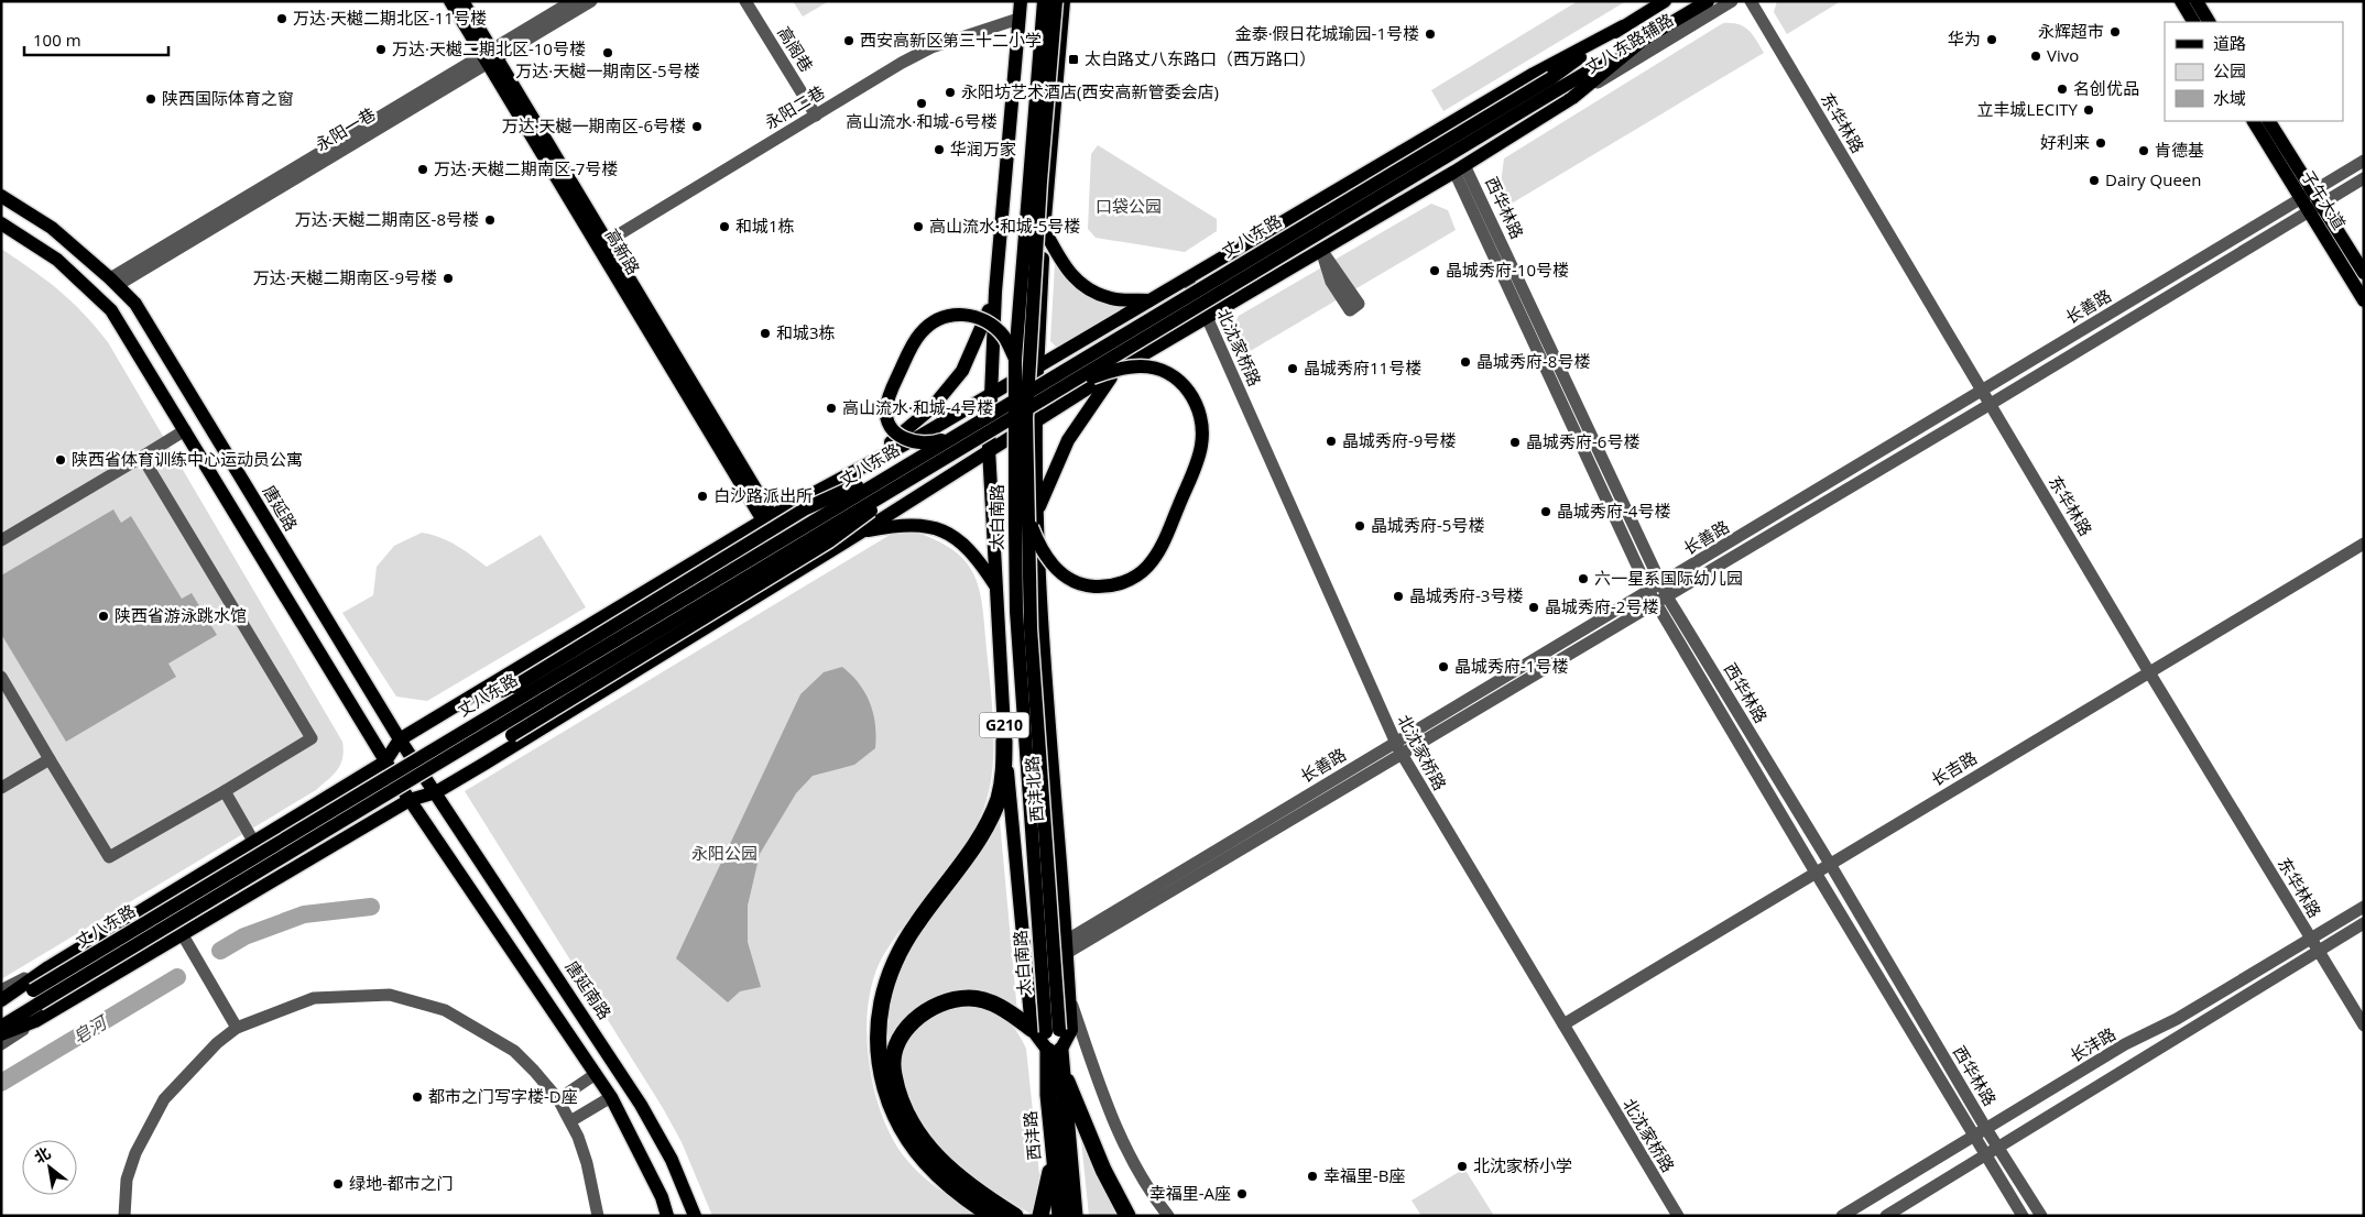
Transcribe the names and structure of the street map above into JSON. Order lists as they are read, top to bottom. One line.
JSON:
{"streets":{"highway":["西沣路"],"main road":["子午大道","丈八东路","高新路","唐延路","太白南路","G210","西沣北路","唐延南路"],"street":["丈八东路辅路","高阁巷","永阳二巷","东华林路","永阳一巷","西华林路","长善路","北沈家桥路","长吉路","长沣路"]},"crossings":[["丈八东路辅路","丈八东路"],["高阁巷","永阳二巷"],["永阳二巷","高新路"],["东华林路","长善路"],["东华林路","长吉路"],["东华林路","长沣路"],["永阳一巷","高新路"],["永阳一巷","唐延路"],["子午大道","长善路"],["西华林路","丈八东路"],["西华林路","长善路"],["西华林路","长吉路"],["西华林路","长沣路"],["丈八东路","北沈家桥路"],["丈八东路","唐延路"],["丈八东路","西沣北路"],["长善路","北沈家桥路"],["长善路","西沣北路"],["北沈家桥路","长吉路"],["唐延路","唐延南路"],["太白南路","西沣北路"],["西沣北路","西沣路"]],"water":["皂河"],"parks":["口袋公园","永阳公园"],"places":{"other":["万达·天樾二期北区-11号楼","永辉超市","金泰·假日花城瑜园-1号楼","华为","西安高新区第三十二小学","万达·天樾二期北区-10号楼","万达·天樾一期南区-5号楼","Vivo","名创优品","永阳坊艺术酒店(西安高新管委会店)","陕西国际体育之窗","高山流水·和城-6号楼","立丰城LECITY","万达·天樾一期南区-6号楼","好利来","华润万家","肯德基","万达·天樾二期南区-7号楼","Dairy Queen","万达·天樾二期南区-8号楼","和城1栋","高山流水·和城-5号楼","晶城秀府-10号楼","万达·天樾二期南区-9号楼","和城3栋","晶城秀府-8号楼","晶城秀府11号楼","高山流水·和城-4号楼","晶城秀府-9号楼","晶城秀府-6号楼","陕西省体育训练中心运动员公寓","白沙路派出所","晶城秀府-4号楼","晶城秀府-5号楼","六一星系国际幼儿园","晶城秀府-3号楼","晶城秀府-2号楼","陕西省游泳跳水馆","晶城秀府-1号楼","都市之门写字楼-D座","北沈家桥小学","幸福里-B座","绿地-都市之门","幸福里-A座"],"transit":["太白路丈八东路口（西万路口）"]},"legend":["道路","公园","水域"],"scale_bar":"100 m","north":"top left"}
